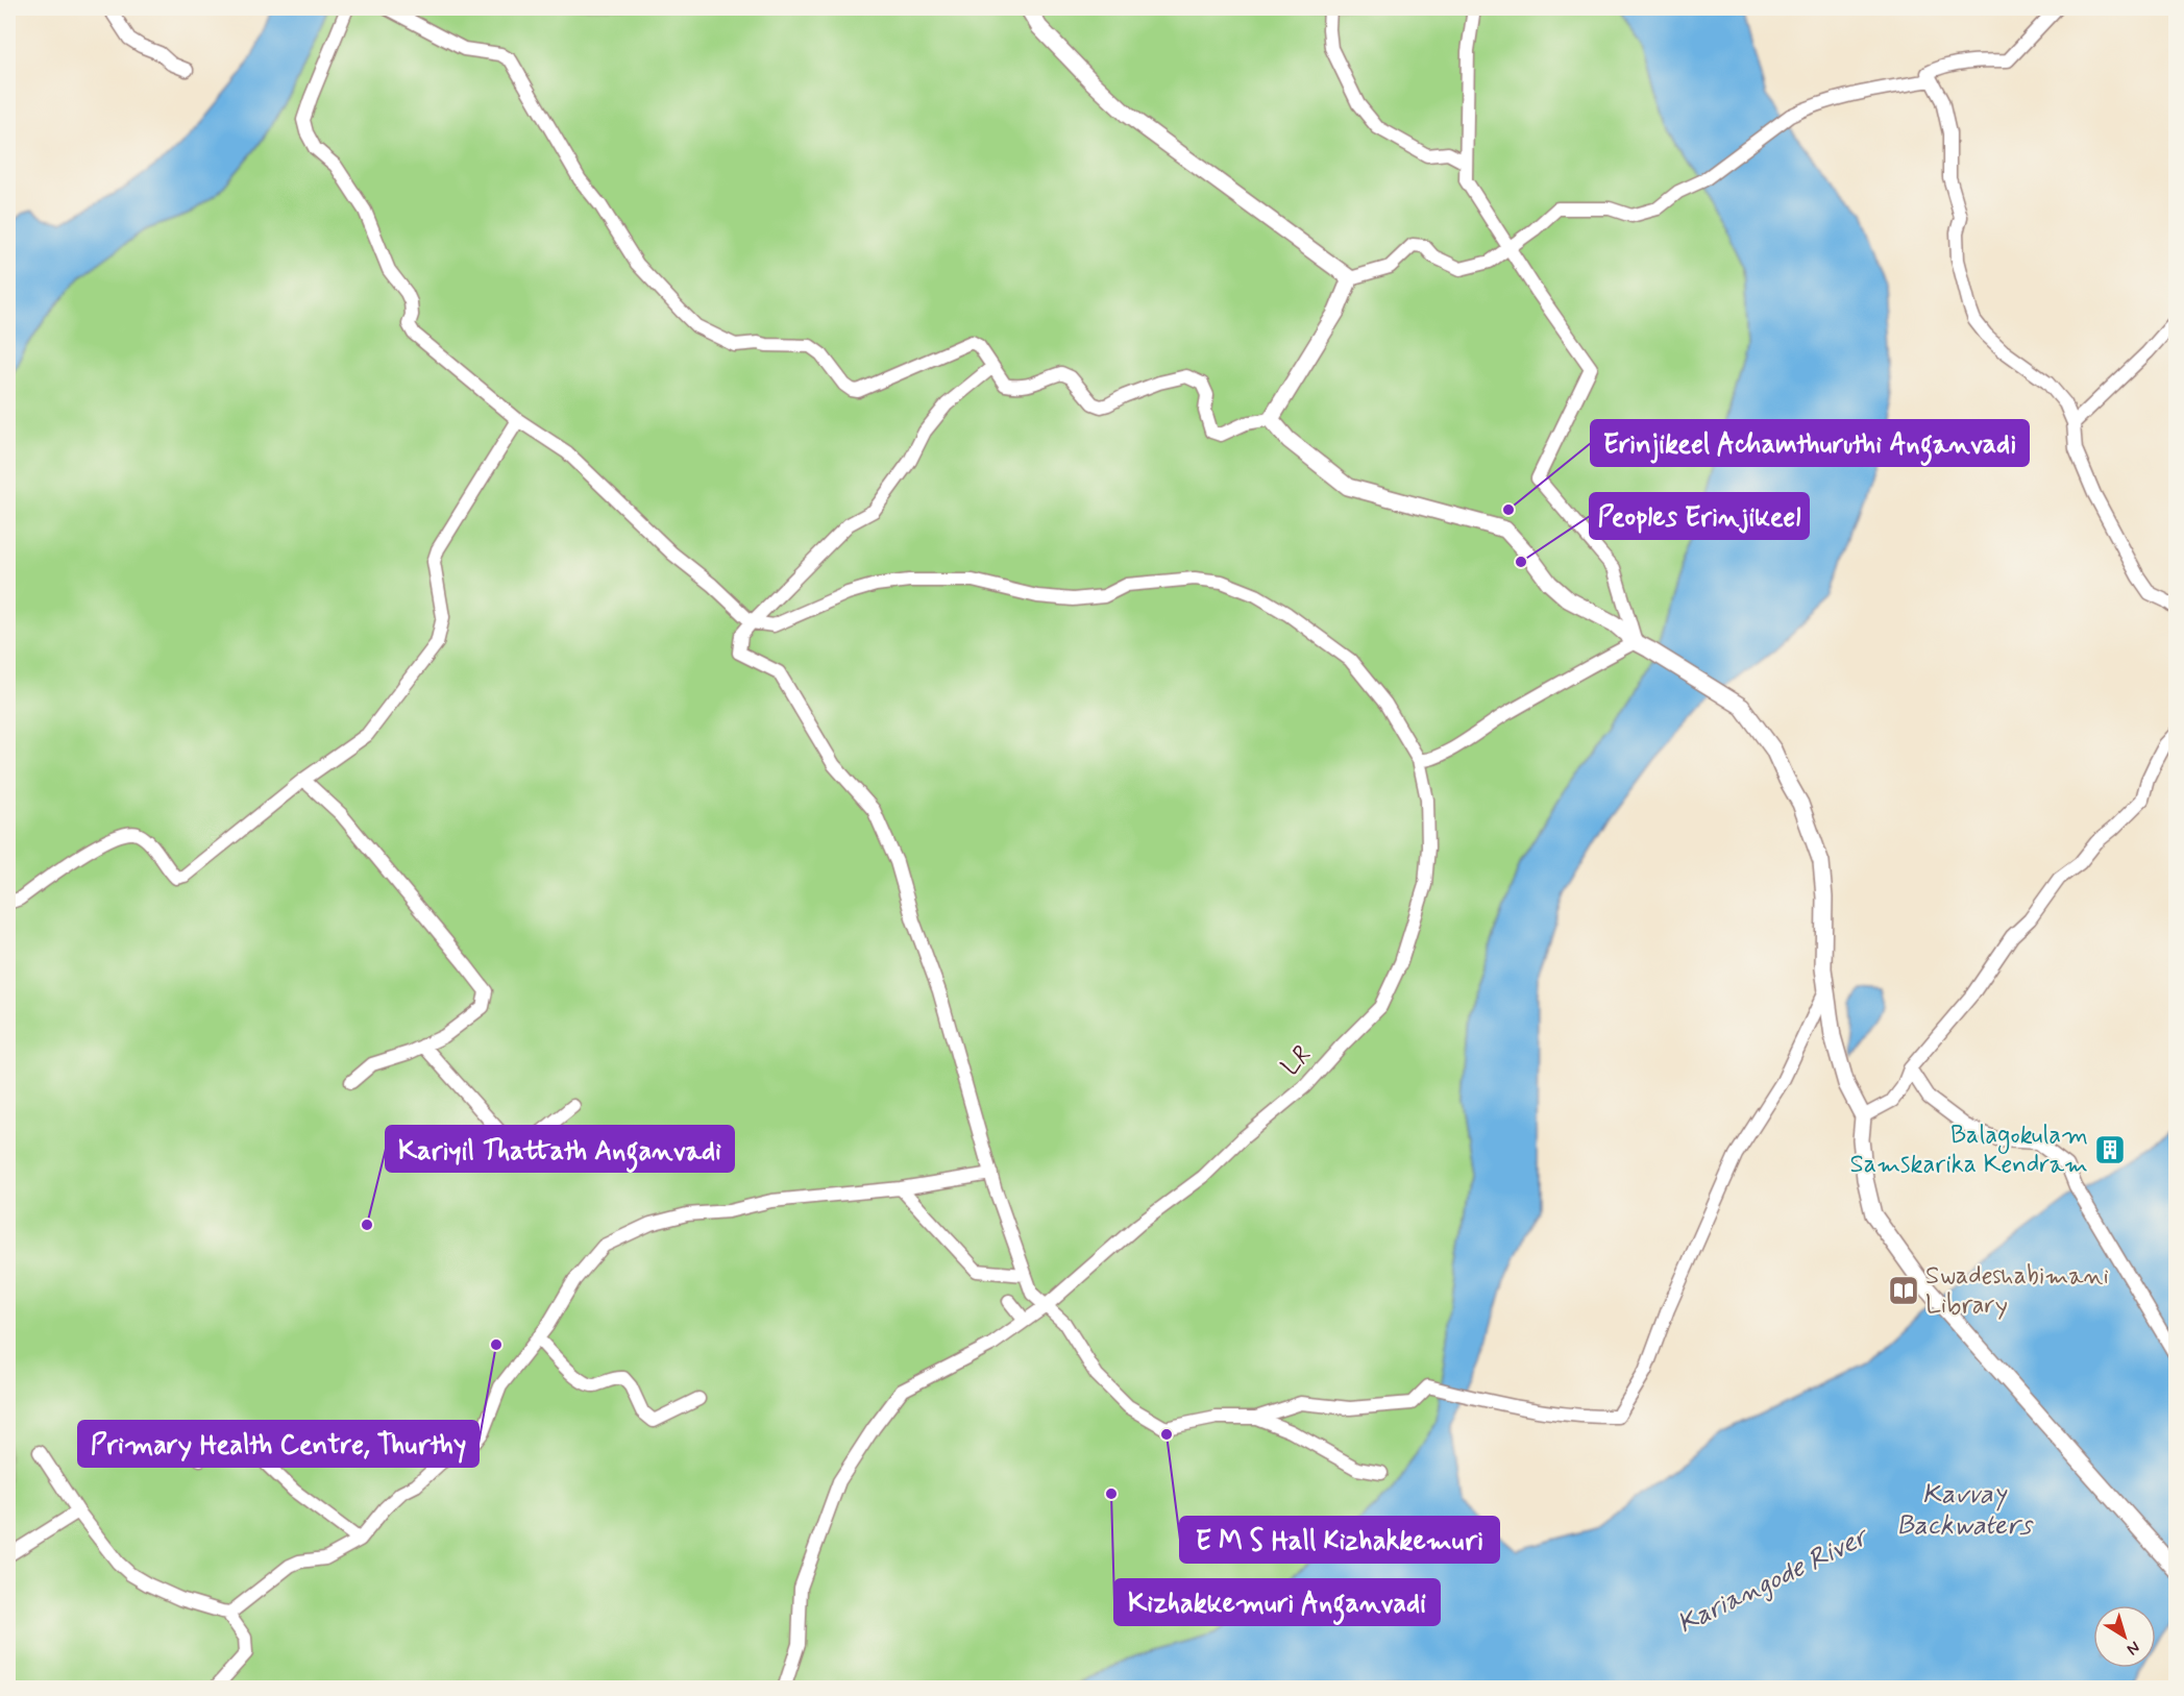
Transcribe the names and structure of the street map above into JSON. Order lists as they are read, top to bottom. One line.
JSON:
{"streets":{"street":["LR"]},"water":["Kavvay Backwaters","Kariangode River"],"places":{"other":["Erinjikeel Achamthuruthi Anganvadi","Peoples Erinjikeel","Kariyil Thattath Anganvadi","Primary Health Centre, Thurthy","E M S Hall Kizhakkemuri","Kizhakkemuri Anganvadi"],"building":["Balagokulam Samskarika Kendram"],"library":["Swadeshabimani Library"]},"north":"bottom right"}
